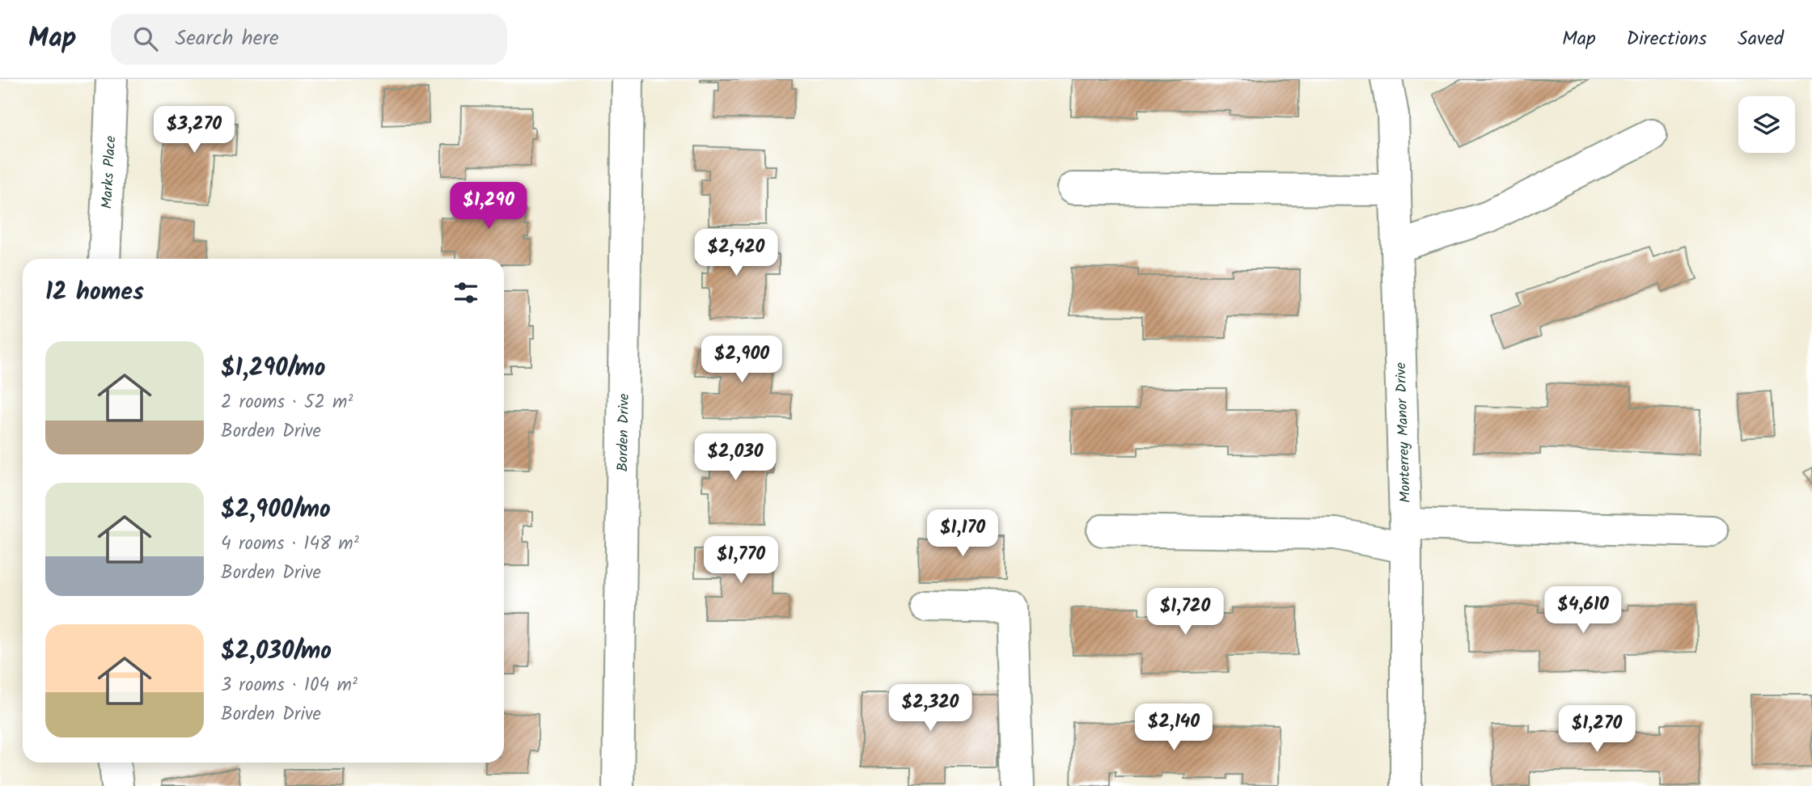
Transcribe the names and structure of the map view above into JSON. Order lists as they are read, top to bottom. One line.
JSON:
{"streets":{"street":["Marks Place","Borden Drive","Monterrey Manor Drive"]},"page":{"header":"Map","search":"Search here","nav":["Map","Directions","Saved"],"price":["$3,270","$1,290","$2,420","$2,900","$2,030","$1,170","$1,770","$4,610","$1,720","$2,320","$2,140","$1,270"],"heading":"12 homes","list":[{"name":"$1,290/mo","note":"2 rooms · 52 m² · Borden Drive"},{"name":"$2,900/mo","note":"4 rooms · 148 m² · Borden Drive"},{"name":"$2,030/mo","note":"3 rooms · 104 m² · Borden Drive"}]}}
